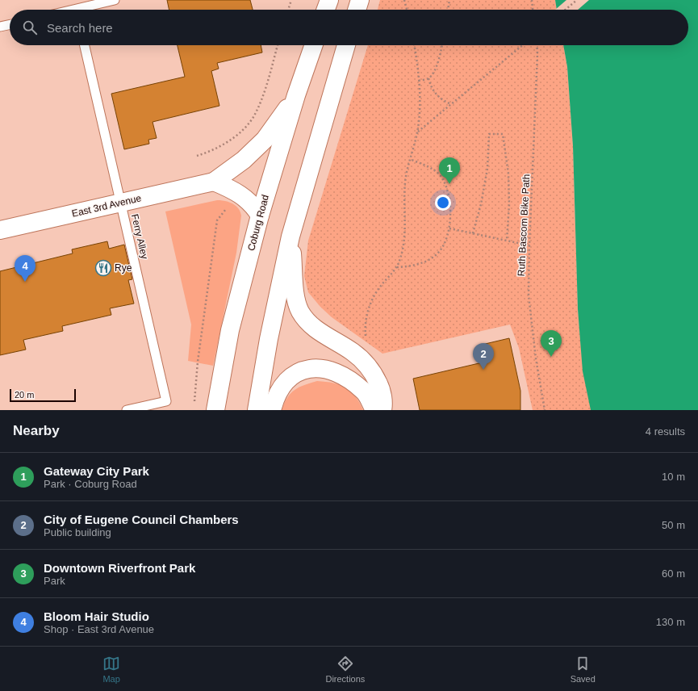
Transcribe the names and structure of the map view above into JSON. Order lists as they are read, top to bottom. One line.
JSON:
{"streets":{"main road":["East 3rd Avenue","Coburg Road"],"lane":["Ferry Alley"],"path":["Ruth Bascom Bike Path"]},"crossings":[["East 3rd Avenue","Ferry Alley"]],"places":{"restaurant":["Rye"]},"scale_bar":"20 m","page":{"search":"Search here","pins":["1","4","3","2"],"scale":"20 m","heading":["Nearby","4 results"],"list":[{"mark":"1","name":"Gateway City Park","note":"Park · Coburg Road","value":"10 m"},{"mark":"2","name":"City of Eugene Council Chambers","note":"Public building","value":"50 m"},{"mark":"3","name":"Downtown Riverfront Park","note":"Park","value":"60 m"},{"mark":"4","name":"Bloom Hair Studio","note":"Shop · East 3rd Avenue","value":"130 m"}],"nav":["Map","Directions","Saved"]}}
